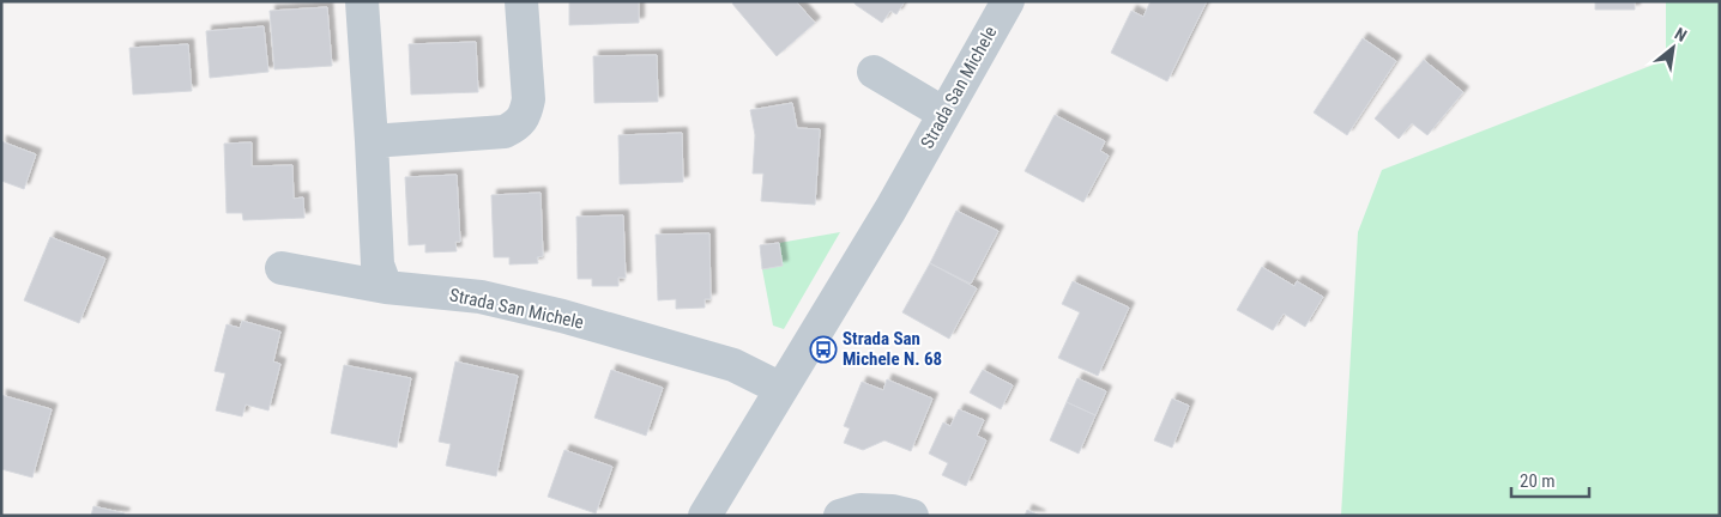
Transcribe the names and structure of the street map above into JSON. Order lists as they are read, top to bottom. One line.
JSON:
{"streets":{"street":["Strada San Michele"]},"places":{"bus stop":["Strada San Michele N. 68"]},"scale_bar":"20 m","north":"top right"}
